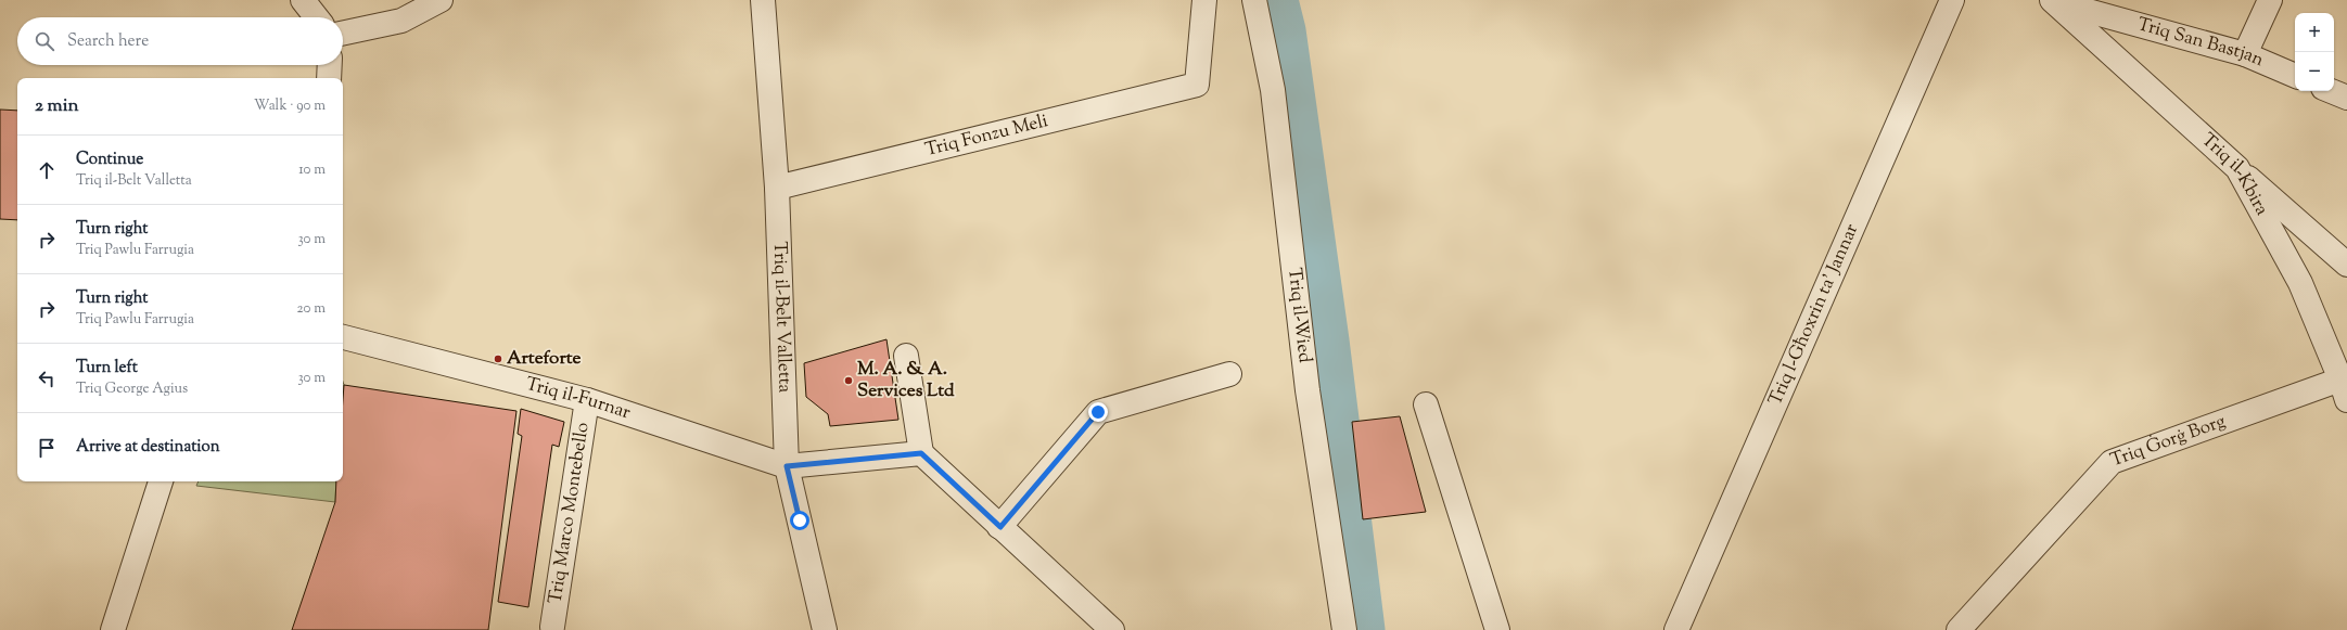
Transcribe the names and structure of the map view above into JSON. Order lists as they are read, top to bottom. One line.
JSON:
{"streets":{"street":["Triq San Bastjan","Triq Fonzu Meli","Triq il-Kbira","Triq il-Wied","Triq l-Għoxrin ta' Jannar","Triq il-Belt Valletta","Triq il-Furnar","Triq Ġorġ Borg","Triq Marco Montebello"]},"crossings":[["Triq San Bastjan","Triq il-Kbira"],["Triq Fonzu Meli","Triq il-Belt Valletta"],["Triq il-Kbira","Triq Ġorġ Borg"],["Triq il-Belt Valletta","Triq il-Furnar"],["Triq il-Furnar","Triq Marco Montebello"]],"places":["Arteforte","M. A. & A. Services Ltd"],"page":{"map_buttons":["+","−"],"search":"Search here","heading":["2 min","Walk · 90 m"],"list":[["Continue","Triq il-Belt Valletta","10 m"],["Turn right","Triq Pawlu Farrugia","30 m"],["Turn right","Triq Pawlu Farrugia","20 m"],["Turn left","Triq George Agius","30 m"],"Arrive at destination"]}}
